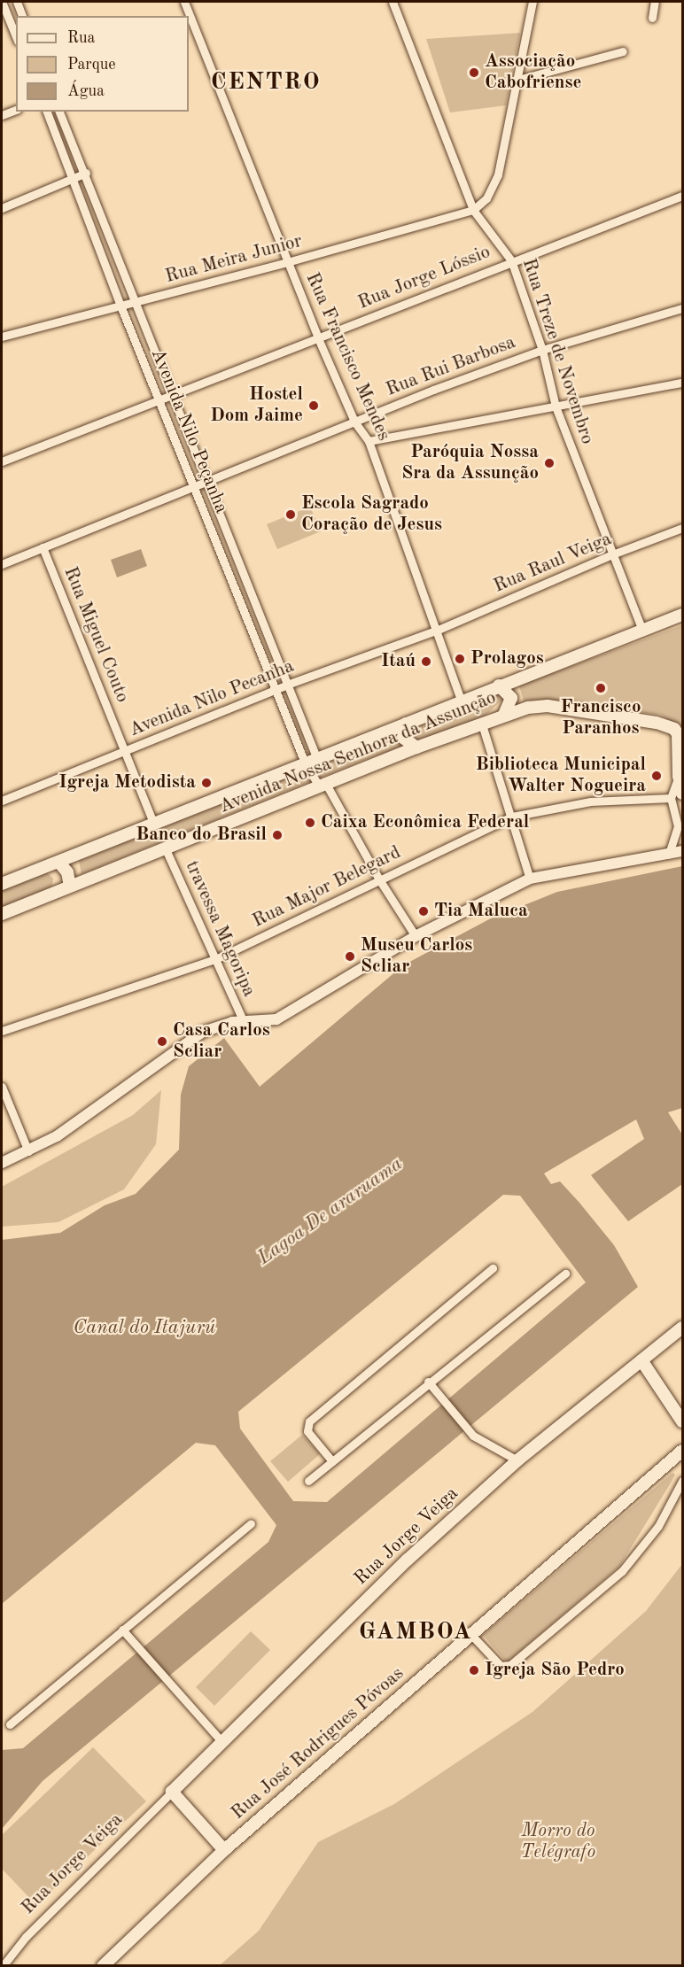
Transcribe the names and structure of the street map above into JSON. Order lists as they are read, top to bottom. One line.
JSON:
{"streets":{"main road":["Avenida Nossa Senhora da Assunção","Rua Jorge Veiga","Rua José Rodrigues Póvoas"],"street":["Rua Meira Junior","Rua Jorge Lóssio","Rua Treze de Novembro","Rua Francisco Mendes","Rua Rui Barbosa","Avenida Nilo Peçanha","Rua Raul Veiga","Rua Miguel Couto","Avenida Nilo Pecanha","Rua Major Belegard","travessa Magoripa"]},"crossings":[["Rua Meira Junior","Rua Treze de Novembro"],["Rua Meira Junior","Rua Francisco Mendes"],["Rua Meira Junior","Avenida Nilo Peçanha"],["Rua Jorge Lóssio","Rua Treze de Novembro"],["Rua Jorge Lóssio","Rua Francisco Mendes"],["Rua Jorge Lóssio","Avenida Nilo Peçanha"],["Rua Treze de Novembro","Rua Rui Barbosa"],["Rua Treze de Novembro","Rua Raul Veiga"],["Rua Treze de Novembro","Avenida Nossa Senhora da Assunção"],["Rua Francisco Mendes","Rua Rui Barbosa"],["Rua Francisco Mendes","Rua Raul Veiga"],["Rua Francisco Mendes","Avenida Nilo Pecanha"],["Rua Francisco Mendes","Avenida Nossa Senhora da Assunção"],["Rua Rui Barbosa","Avenida Nilo Peçanha"],["Avenida Nilo Peçanha","Avenida Nilo Pecanha"],["Avenida Nilo Peçanha","Avenida Nossa Senhora da Assunção"],["Avenida Nilo Peçanha","Rua Major Belegard"],["Rua Raul Veiga","Avenida Nilo Pecanha"],["Rua Miguel Couto","Avenida Nilo Pecanha"],["Rua Miguel Couto","Avenida Nossa Senhora da Assunção"],["Avenida Nossa Senhora da Assunção","Rua Major Belegard"],["Avenida Nossa Senhora da Assunção","travessa Magoripa"],["Rua Major Belegard","travessa Magoripa"]],"districts":["CENTRO","GAMBOA"],"water":["Lagoa De araruama","Canal do Itajurú"],"parks":["Morro do Telégrafo"],"places":["Associação Cabofriense","Hostel Dom Jaime","Paróquia Nossa Sra da Assunção","Escola Sagrado Coração de Jesus","Prolagos","Itaú","Francisco Paranhos","Biblioteca Municipal Walter Nogueira","Igreja Metodista","Caixa Econômica Federal","Banco do Brasil","Tia Maluca","Museu Carlos Scliar","Casa Carlos Scliar","Igreja São Pedro"],"legend":["Rua","Parque","Água"]}
